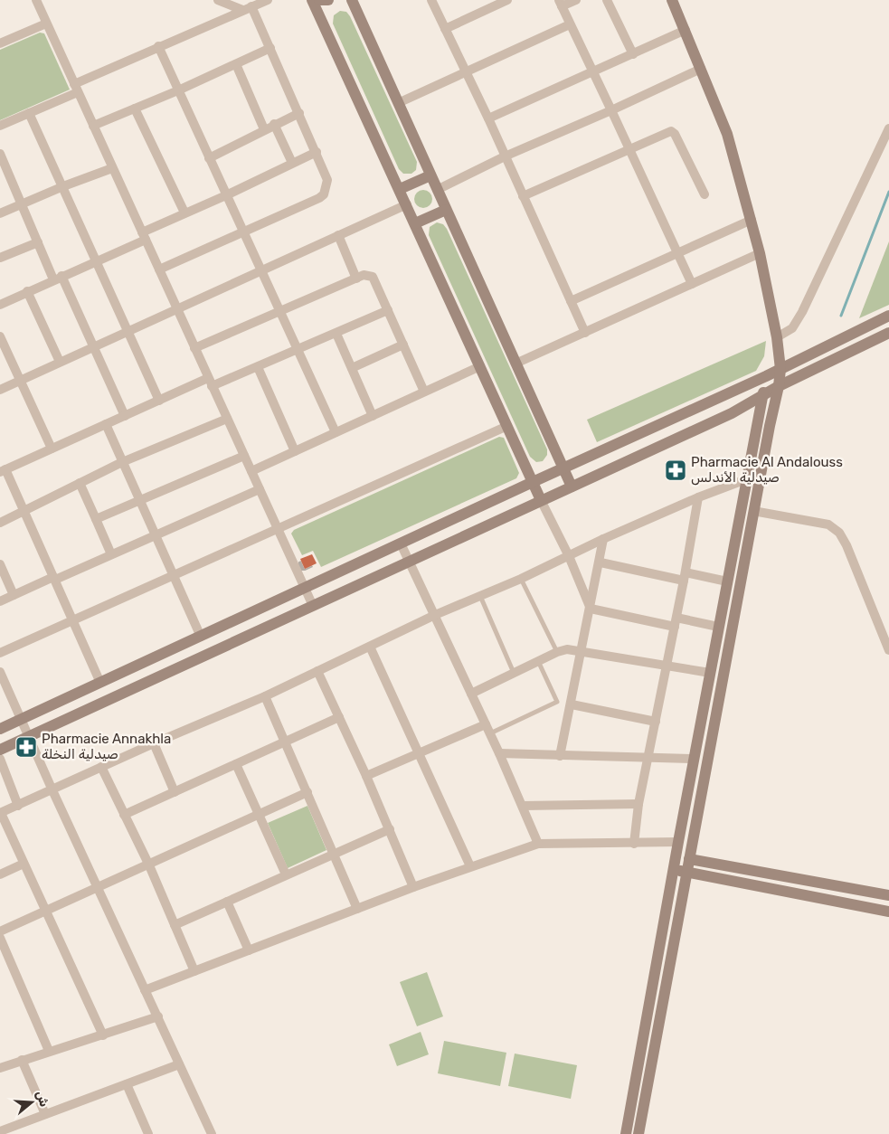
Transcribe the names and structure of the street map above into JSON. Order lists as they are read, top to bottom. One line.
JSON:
{"places":{"pharmacy":["Pharmacie Al Andalouss صيدلية الأندلس","Pharmacie Annakhla صيدلية النخلة"]},"north":"right"}
